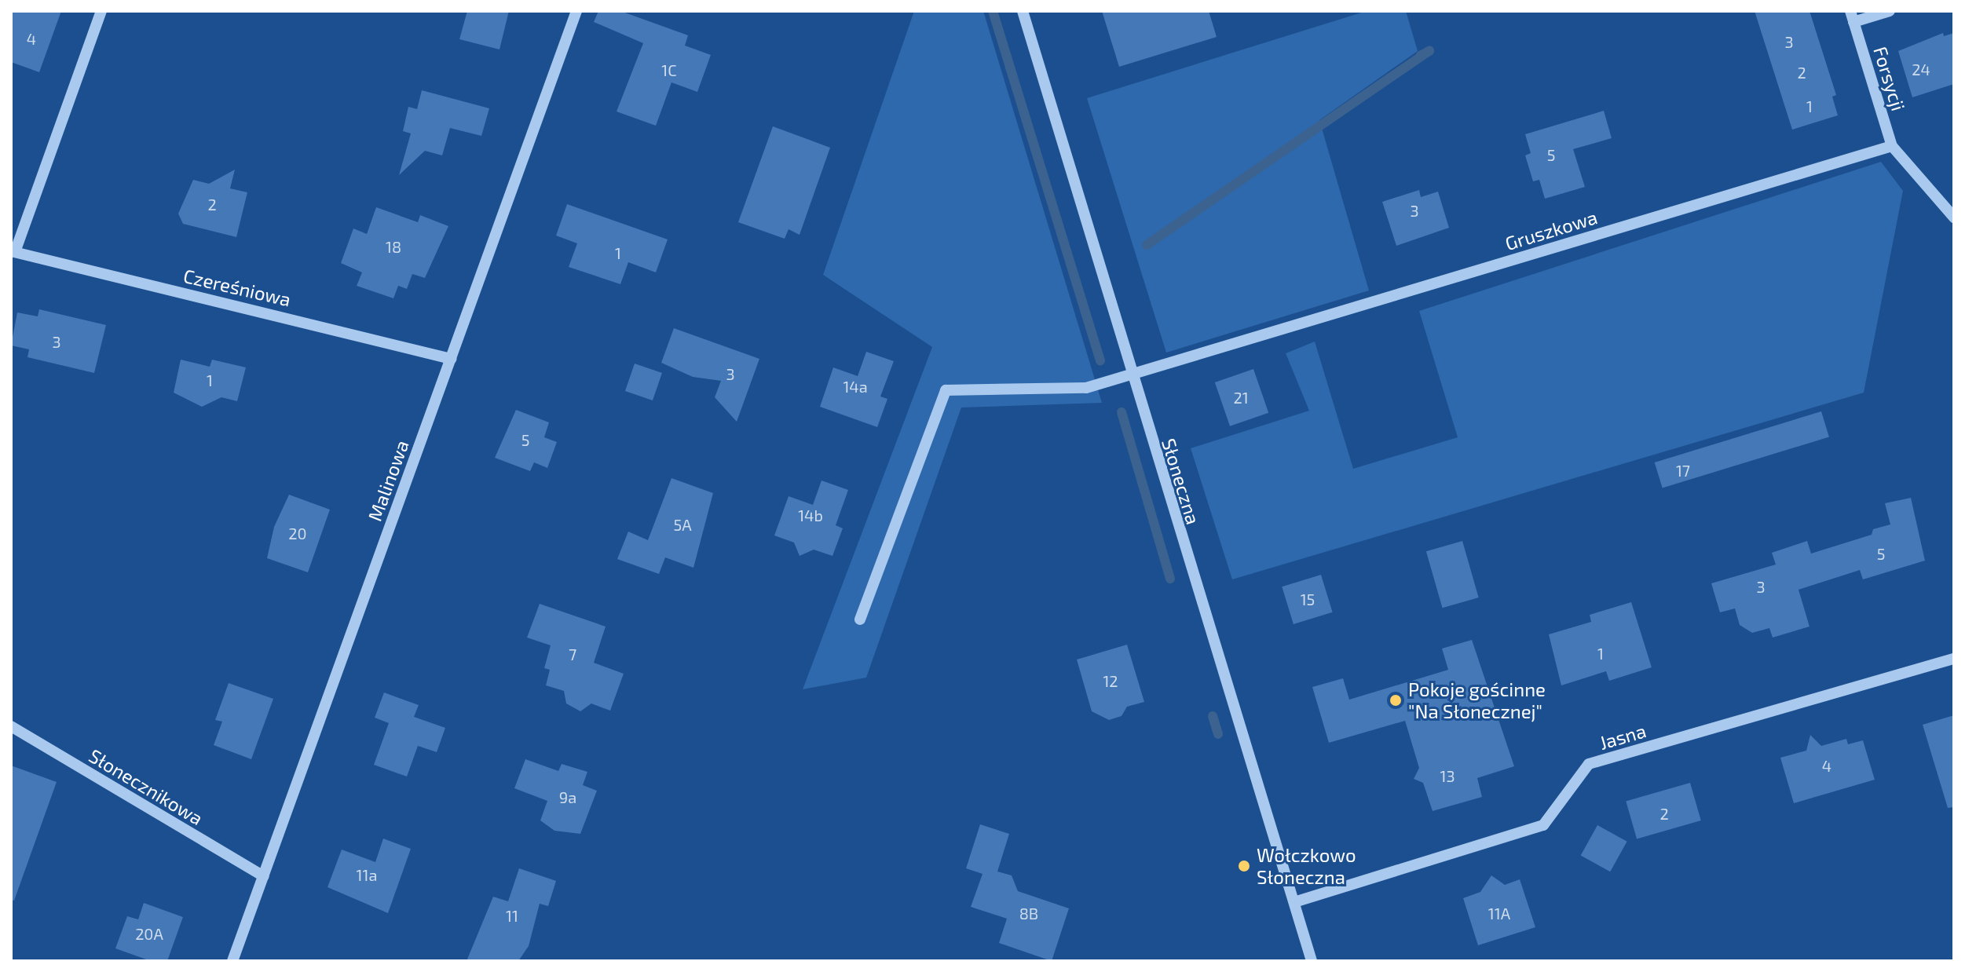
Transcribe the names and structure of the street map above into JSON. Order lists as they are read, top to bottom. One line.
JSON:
{"streets":{"street":["Forsycji","Gruszkowa","Czereśniowa","Malinowa","Słoneczna","Jasna","Słonecznikowa"]},"crossings":[["Forsycji","Gruszkowa"],["Gruszkowa","Słoneczna"],["Czereśniowa","Malinowa"],["Malinowa","Słonecznikowa"],["Słoneczna","Jasna"]],"places":["Pokoje gościnne \"Na Słonecznej\"","Wołczkowo Słoneczna"],"house_numbers":["4","3","24","1C","2","1","5","2","3","18","1","3","3","1","14a","21","5","17","14b","5A","20","5","3","15","1","7","12","4","13","9a","2","11a","8B","11A","11","20A"]}
